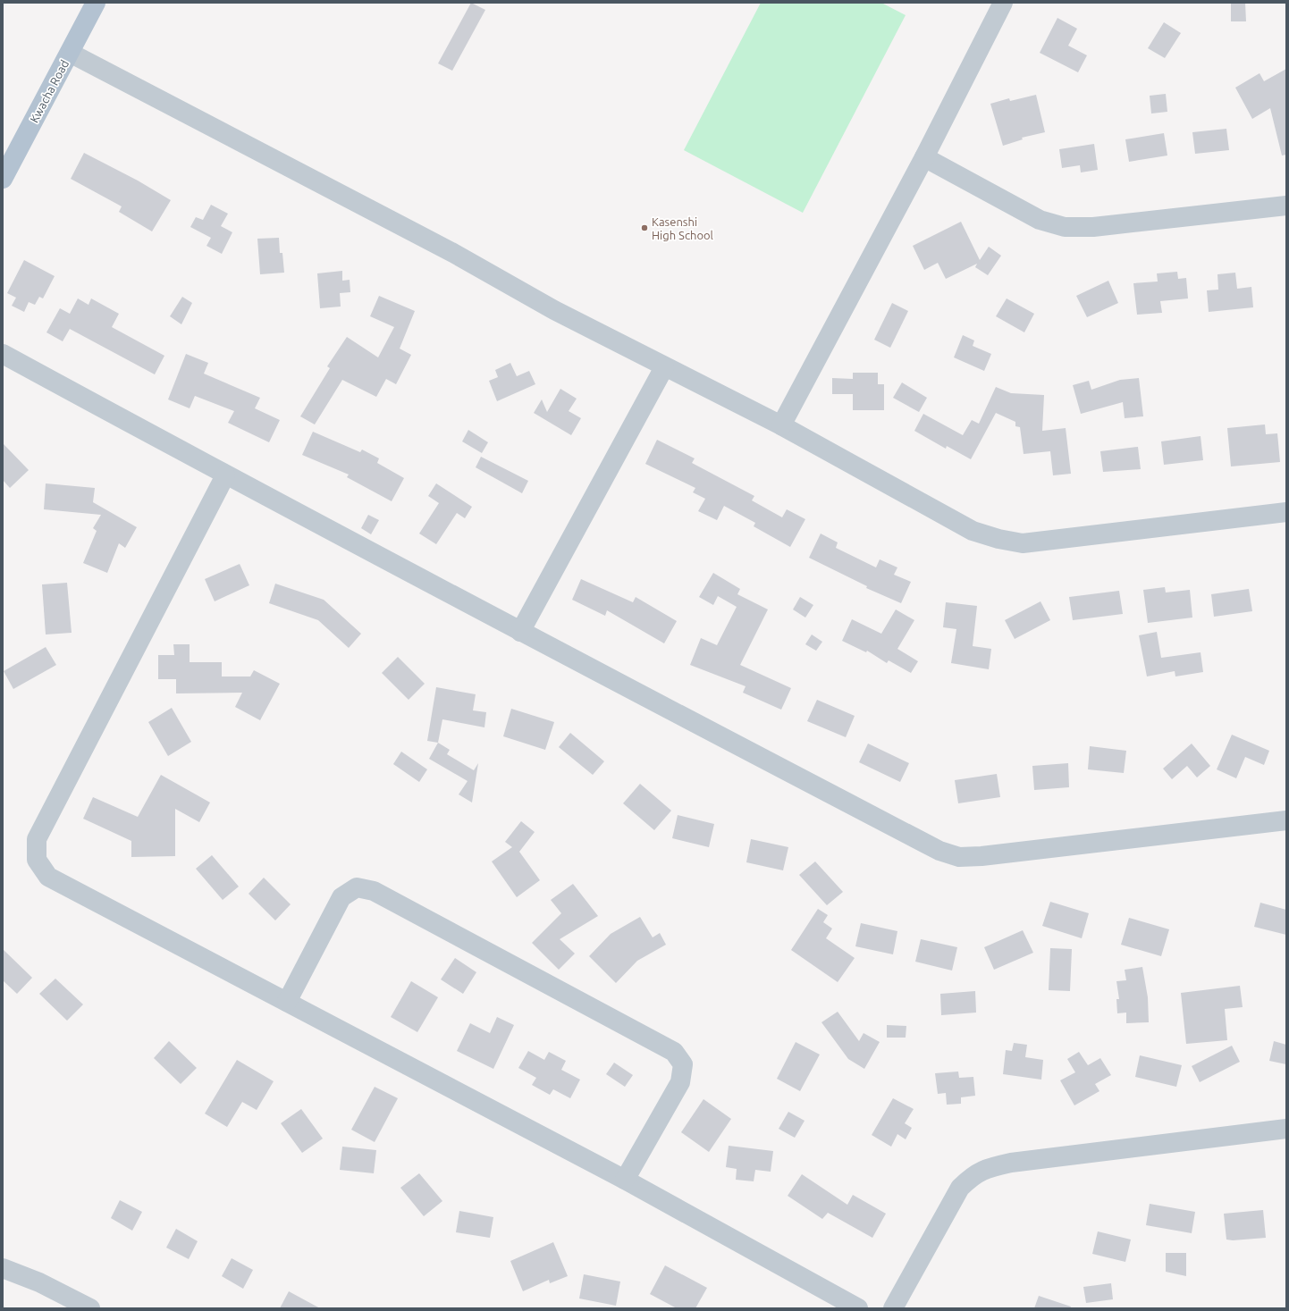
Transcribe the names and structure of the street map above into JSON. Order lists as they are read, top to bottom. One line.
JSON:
{"streets":{"main road":["Kwacha Road"]},"places":["Kasenshi High School"]}
